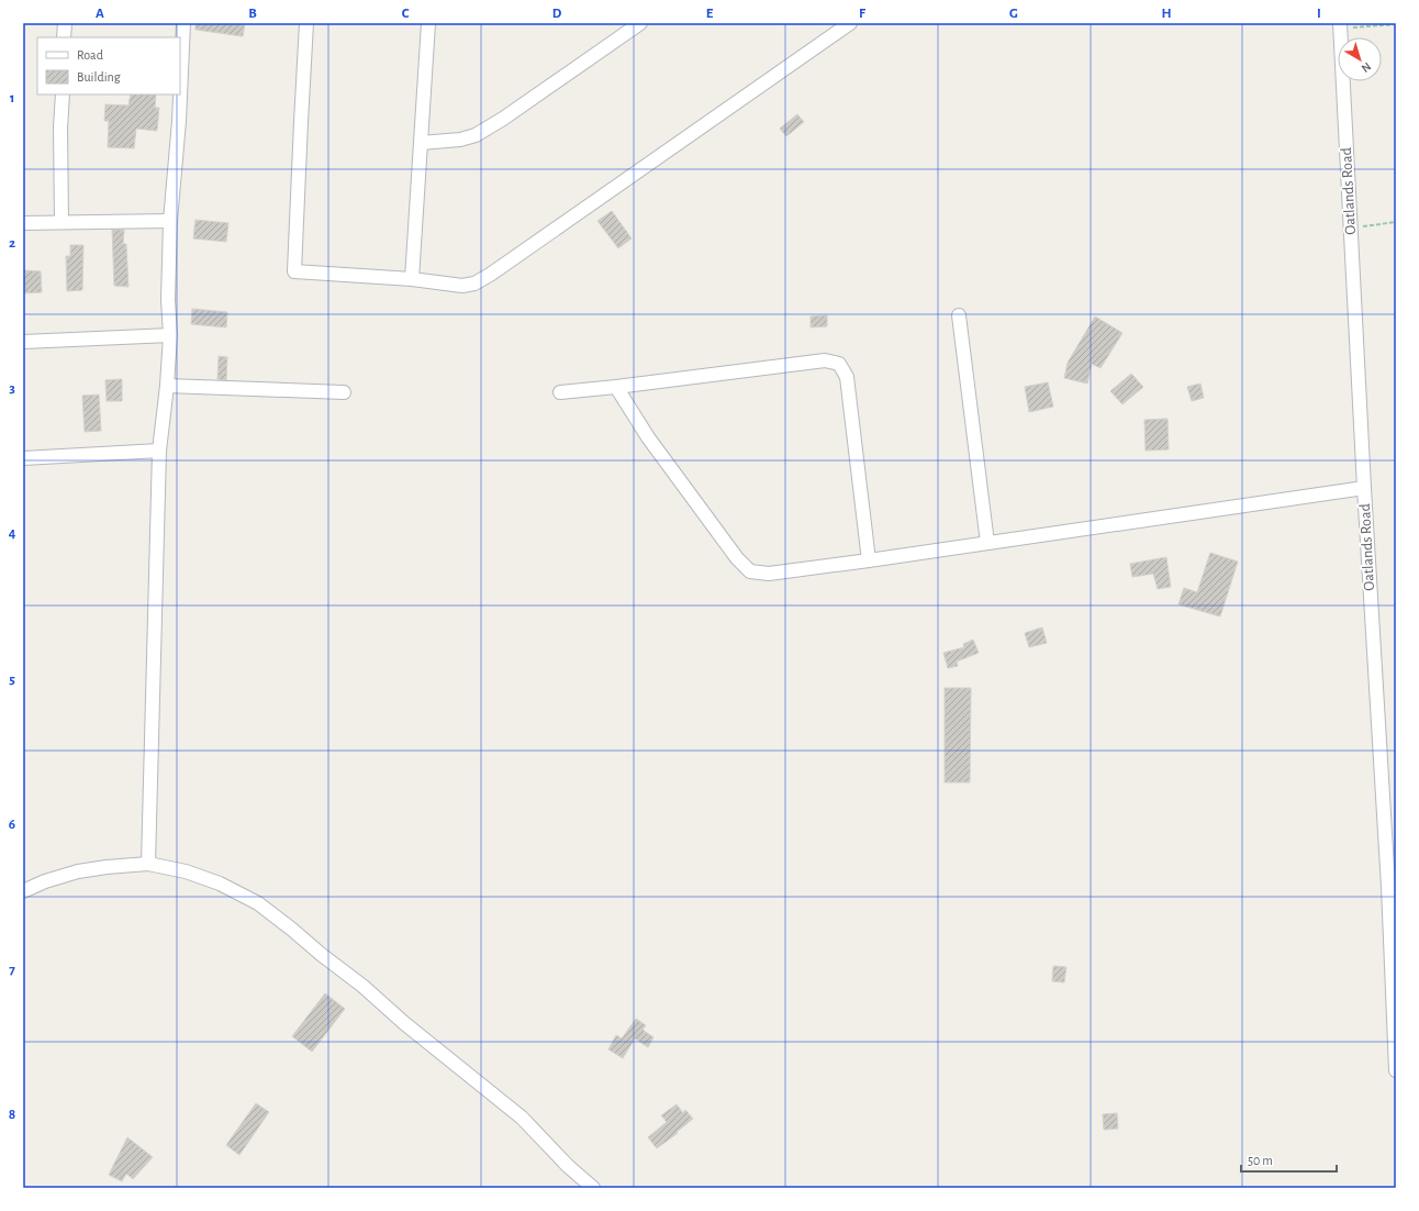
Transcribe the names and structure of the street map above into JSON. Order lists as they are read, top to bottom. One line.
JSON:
{"streets":{"street":["Oatlands Road"]},"legend":["Road","Building"],"scale_bar":"50 m","north":"bottom right","grid":{"columns":["A","B","C","D","E","F","G","H","I"],"rows":["1","2","3","4","5","6","7","8"]}}
